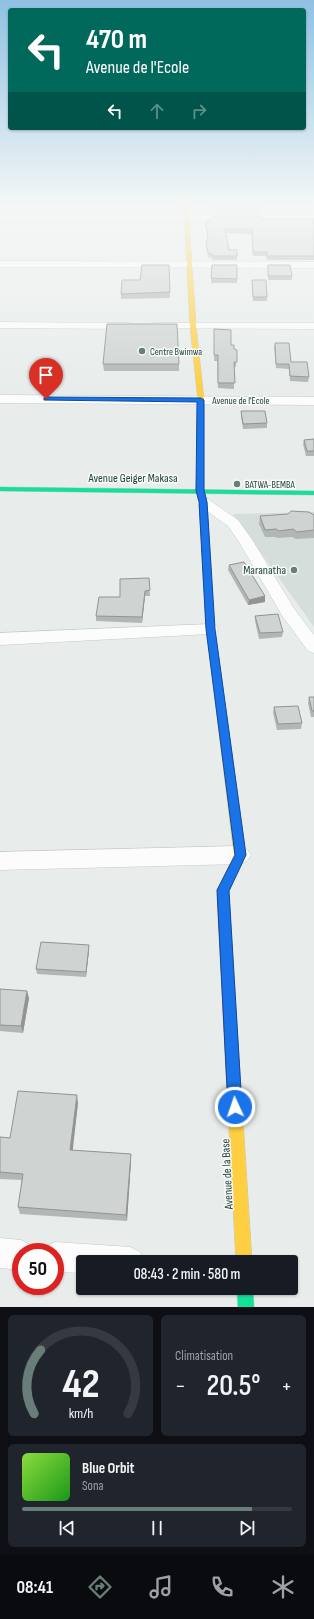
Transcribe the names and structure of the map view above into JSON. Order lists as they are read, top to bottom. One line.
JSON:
{"streets":{"main road":["Avenue Geiger Makasa","Avenue de la Base"],"street":["Avenue de l'Ecole"]},"places":["Centre Bwimwa","BATWA-BEMBA","Maranatha"],"page":{"turn":["470 m","Avenue de l'Ecole"],"limit":"50","trip":"08:43 · 2 min · 580 m","tile":"Climatisation","heat":["−","20.5°","+"],"song":["Blue Orbit","Sona"],"tabs":"08:41","gauge":["42","km/h"]}}
